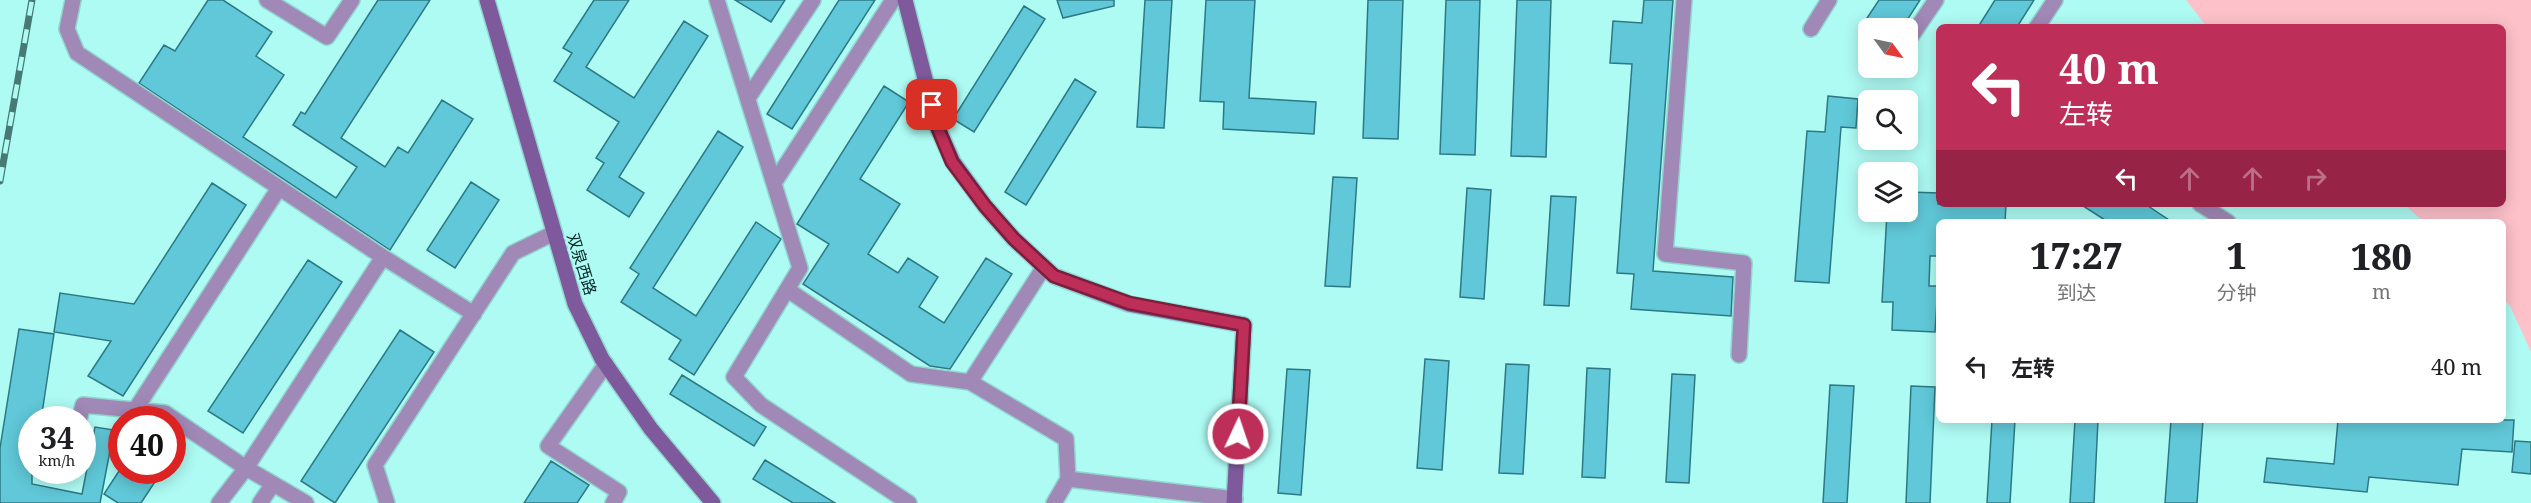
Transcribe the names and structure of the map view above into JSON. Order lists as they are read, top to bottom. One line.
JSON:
{"streets":{"street":["双泉西路"]},"north":"bottom right","page":{"turn":["40 m","左转"],"eta":["17:27","到达","1","分钟","180","m"],"list":[{"name":"左转","value":"40 m"}],"speed":"34 km/h","limit":"40"}}
